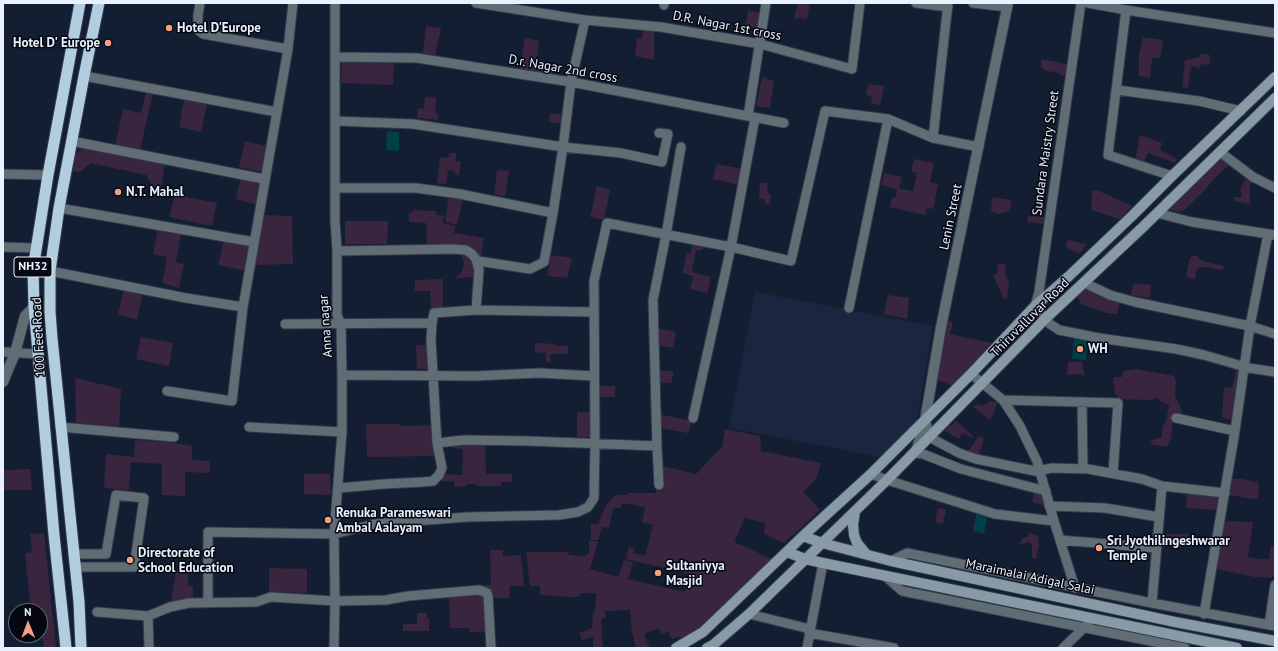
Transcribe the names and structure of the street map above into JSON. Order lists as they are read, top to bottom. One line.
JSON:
{"streets":{"highway":["NH32","100 Feet Road"],"main road":["Thiruvalluvar Road","Maraimalai Adigal Salai"],"street":["D.R. Nagar 1st cross","D.r. Nagar 2nd cross","Sundara Maistry Street","Lenin Street","Anna nagar"]},"crossings":[["D.r. Nagar 2nd cross","Anna nagar"],["Sundara Maistry Street","Thiruvalluvar Road"],["Lenin Street","Thiruvalluvar Road"],["Thiruvalluvar Road","Maraimalai Adigal Salai"]],"places":["Hotel D'Europe","Hotel D' Europe","N.T. Mahal","WH","Renuka Parameswari Ambal Aalayam","Sri Jyothilingeshwarar Temple","Directorate of School Education","Sultaniyya Masjid"],"north":"top"}
